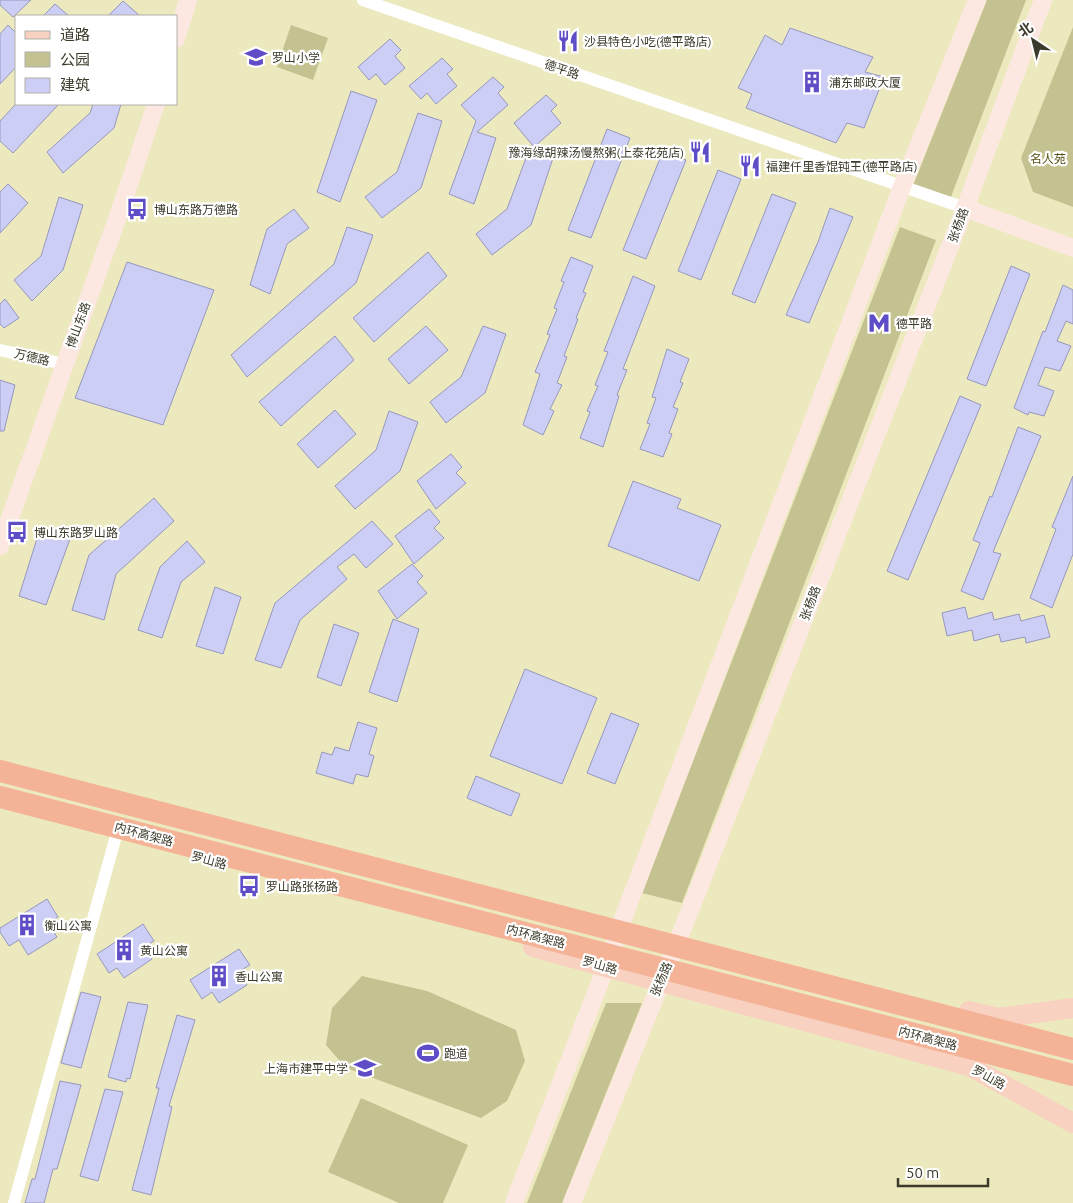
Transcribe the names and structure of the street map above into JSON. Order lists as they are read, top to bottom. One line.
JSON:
{"streets":{"highway":["内环高架路"],"main road":["德平路","张杨路","博山东路","罗山路"],"street":["万德路"]},"crossings":[["德平路","张杨路"],["张杨路","罗山路"],["博山东路","万德路"]],"parks":["名人苑"],"places":{"restaurant":["沙县特色小吃(德平路店)","豫海缘胡辣汤慢熬粥(上泰花苑店)","福建仟里香馄钝王(德平路店)"],"school or university":["罗山小学","上海市建平中学"],"building":["浦东邮政大厦","衡山公寓","黄山公寓","香山公寓"],"bus stop":["博山东路万德路","博山东路罗山路","罗山路张杨路"],"metro station":["德平路"],"sports":["跑道"]},"legend":["道路","公园","建筑"],"scale_bar":"50 m","north":"top left"}
